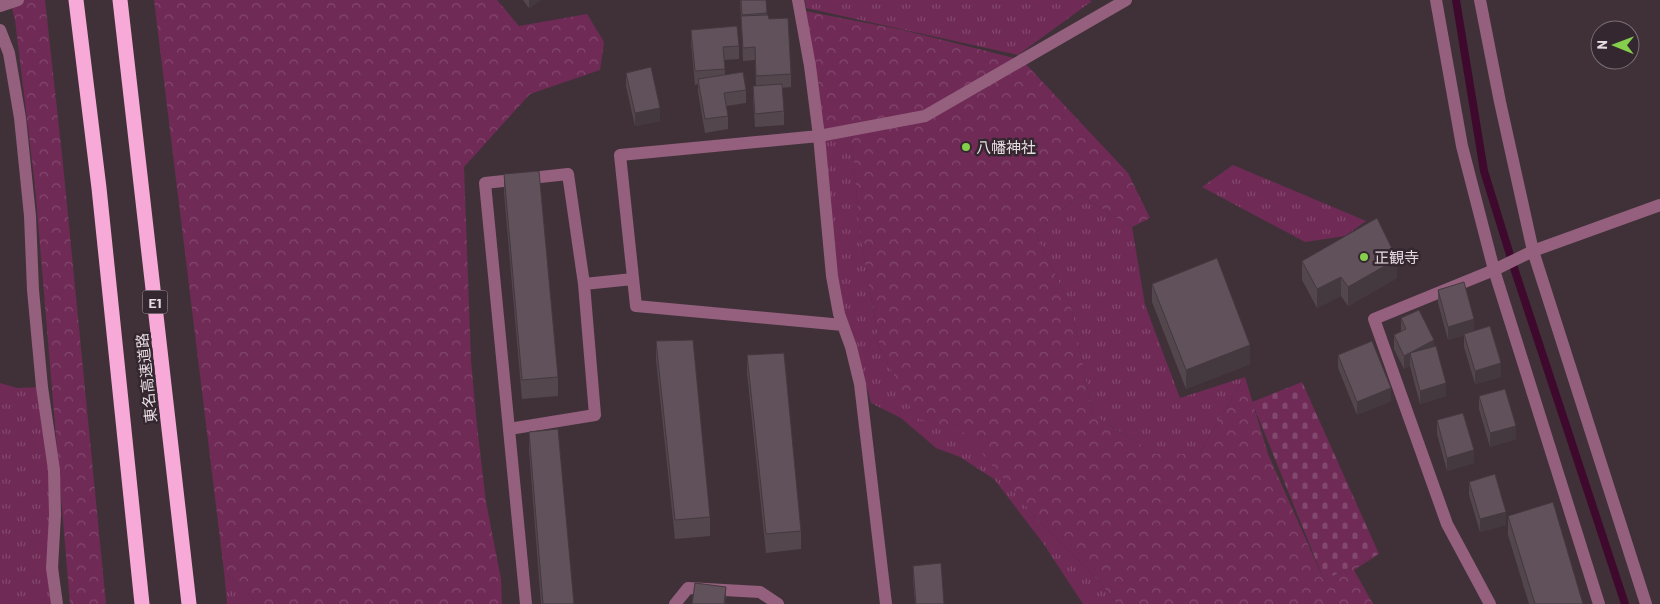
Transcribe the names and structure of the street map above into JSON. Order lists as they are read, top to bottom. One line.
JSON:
{"streets":{"highway":["E1","東名高速道路"]},"places":["八幡神社","正観寺"],"north":"left"}
